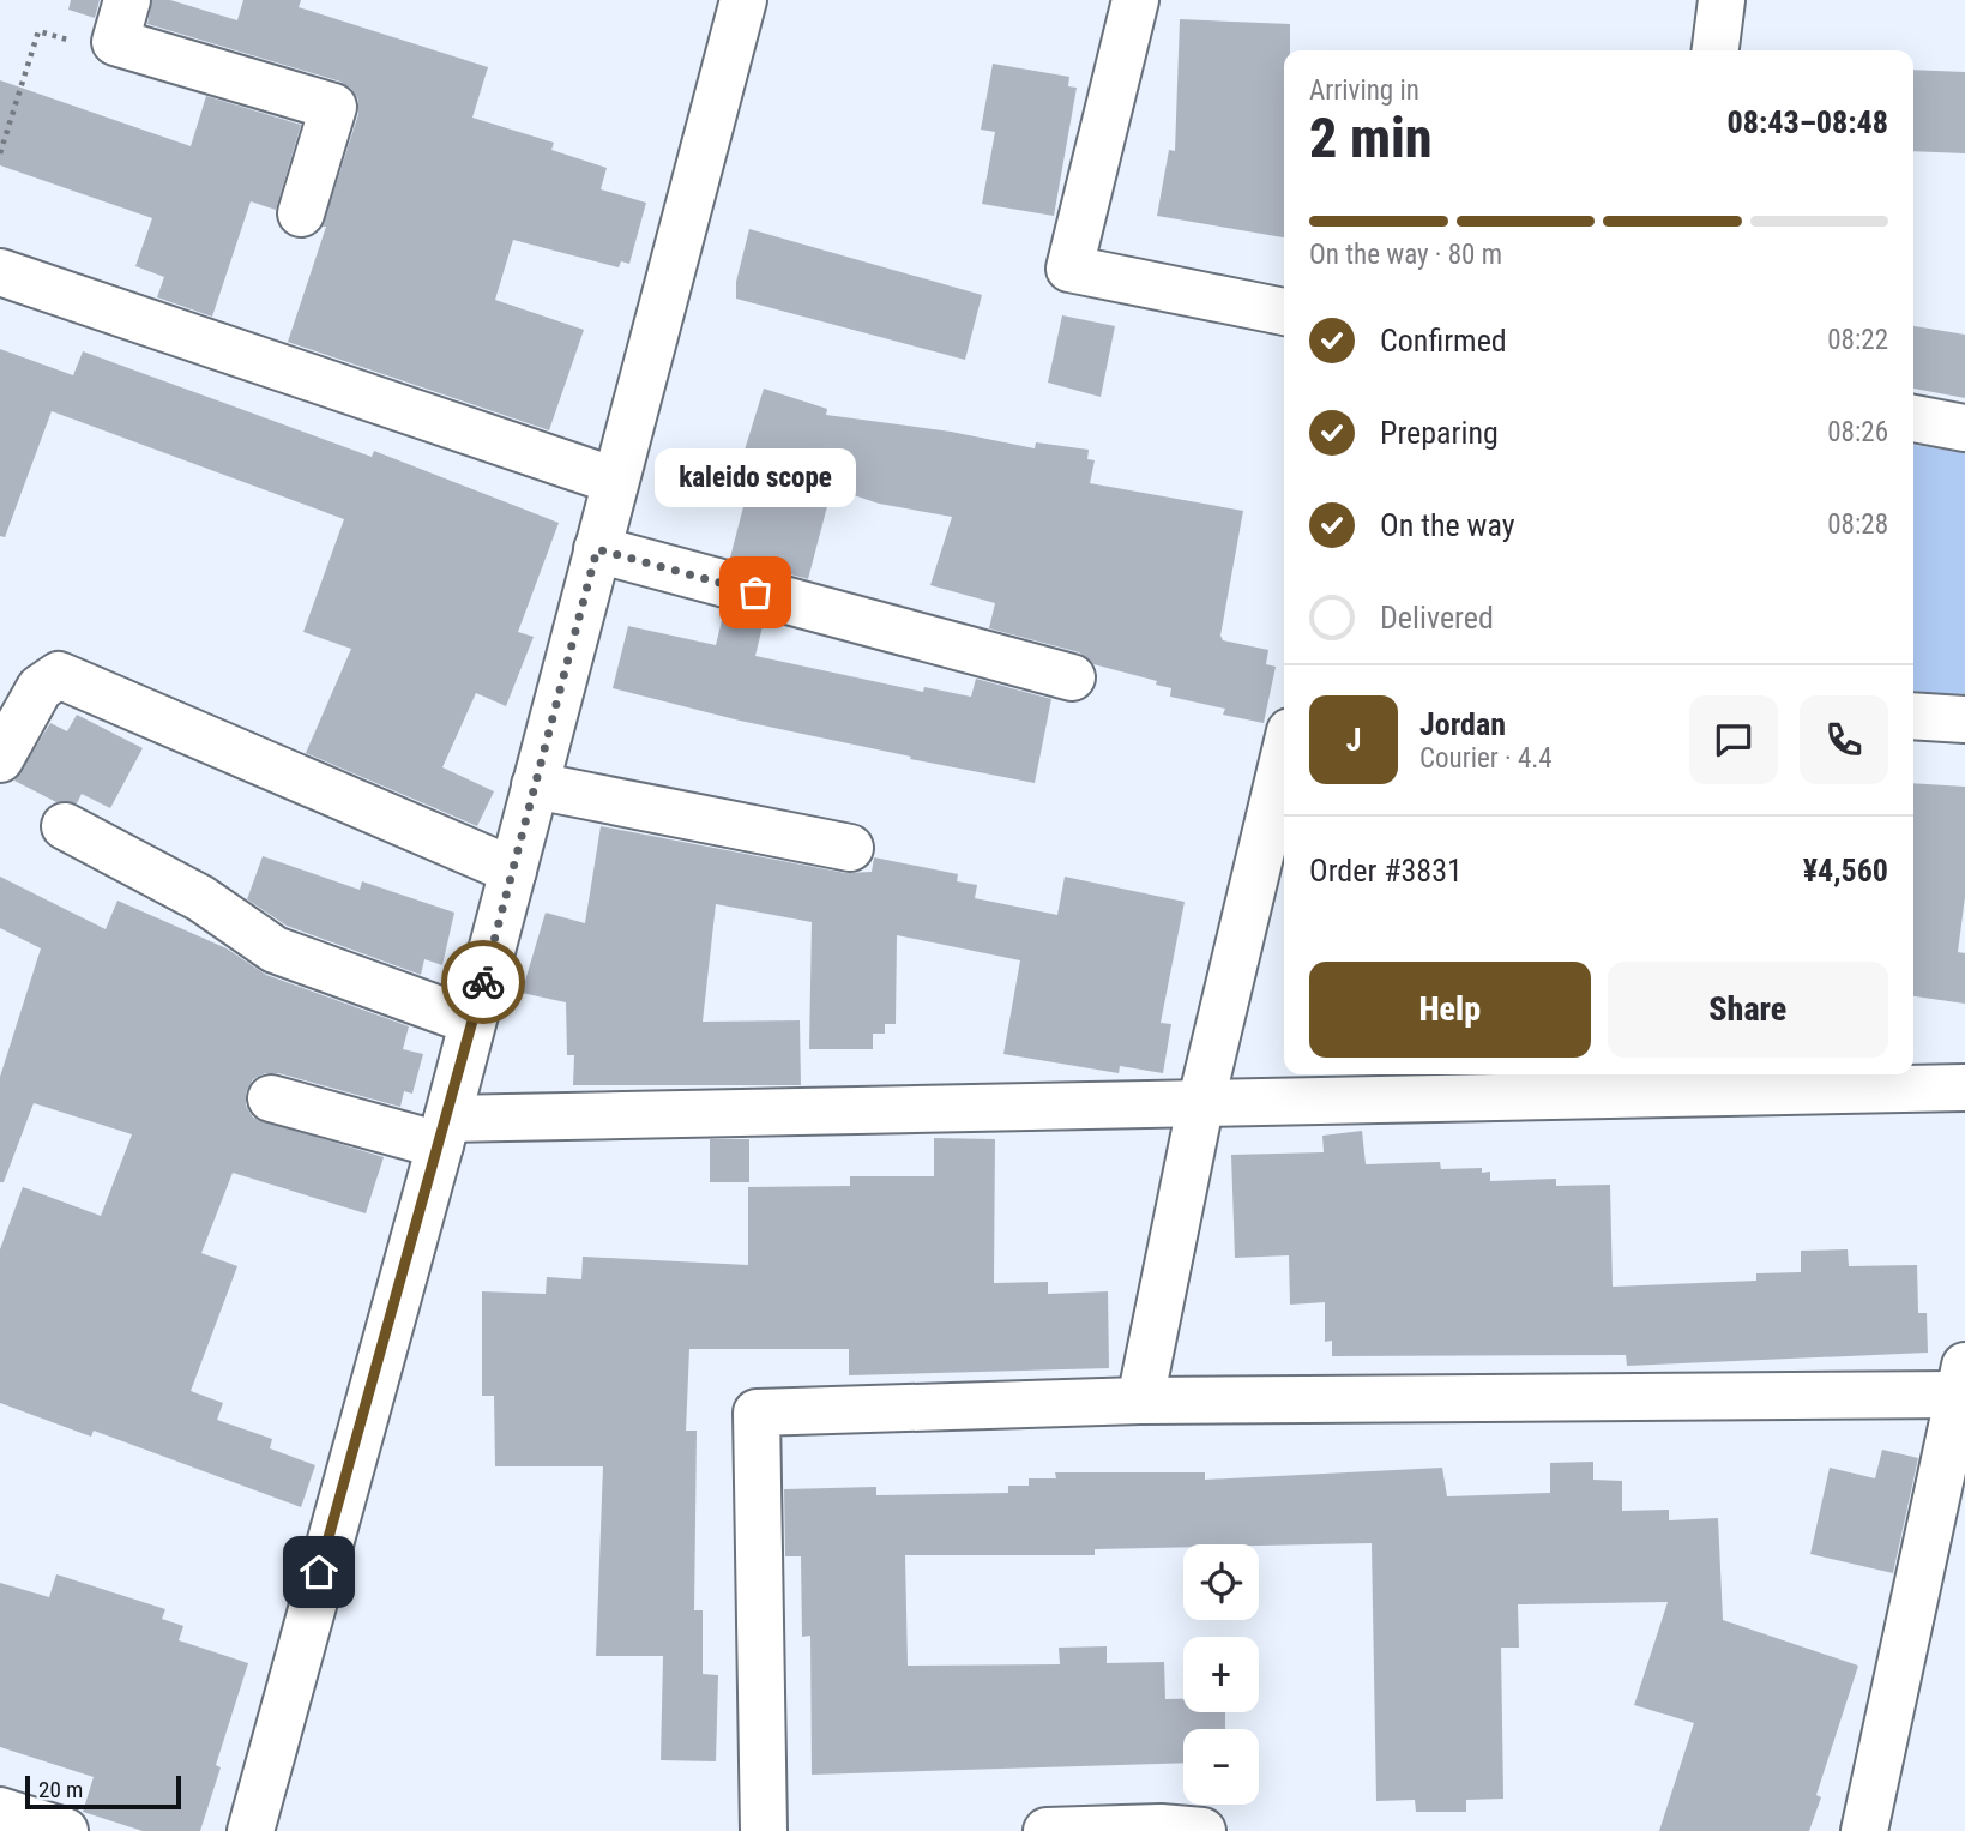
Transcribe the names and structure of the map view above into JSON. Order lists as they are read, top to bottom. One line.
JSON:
{"places":["kaleido scope"],"scale_bar":"20 m","page":{"heading":["2 min","Arriving in","08:43–08:48"],"panel":["Jordan","Courier · 4.4","Order #3831","¥4,560"],"bar":"On the way · 80 m","list":[["Confirmed","08:22"],["Preparing","08:26"],["On the way","08:28"],"Delivered"],"bubble":"kaleido scope","round":"J","buttons":["Help","Share"],"map_buttons":["+","−"],"scale":"20 m"}}
